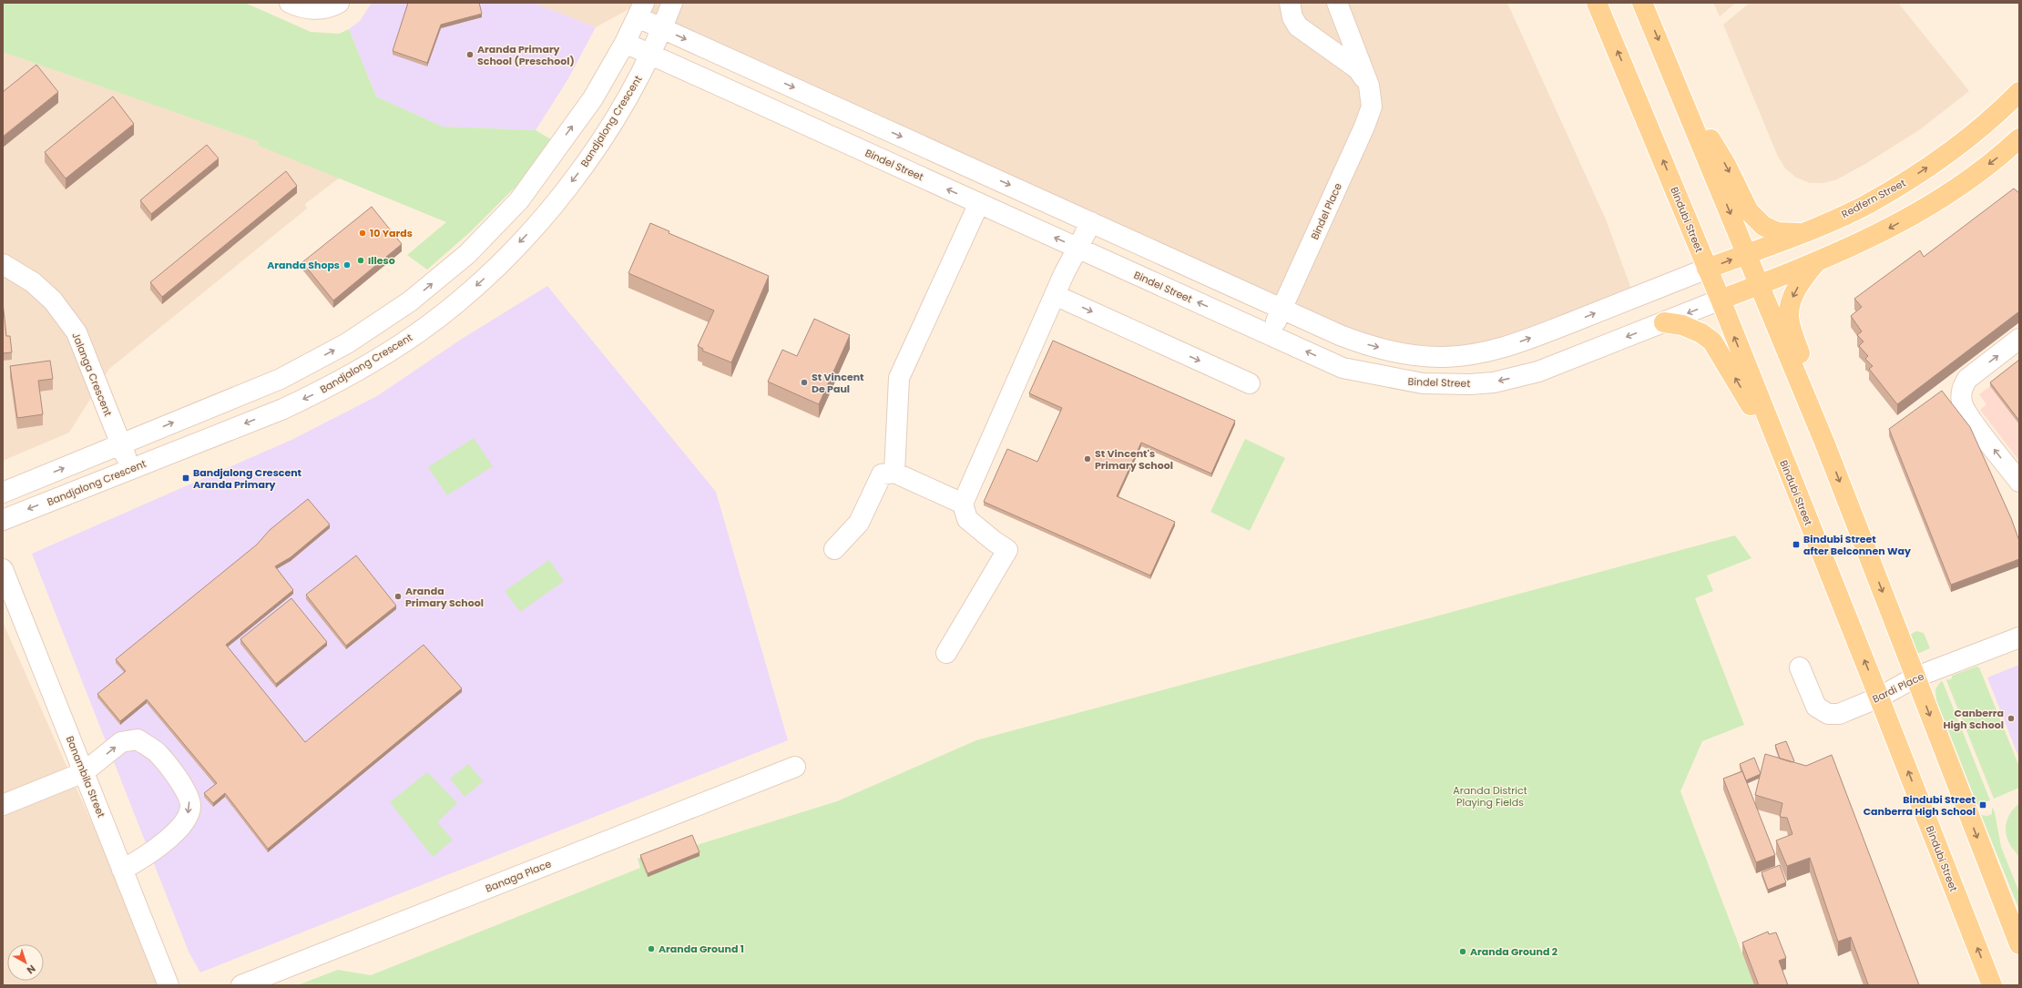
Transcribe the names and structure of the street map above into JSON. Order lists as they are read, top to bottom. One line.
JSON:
{"streets":{"main road":["Redfern Street","Bindubi Street"],"street":["Bandjalong Crescent","Bindel Street","Bindel Place","Jalanga Crescent","Bardi Place","Banambila Street","Banaga Place"]},"crossings":[["Bandjalong Crescent","Bindel Street"],["Bandjalong Crescent","Jalanga Crescent"],["Bindel Street","Bindel Place"],["Bindel Street","Bindubi Street"],["Redfern Street","Bindubi Street"],["Bindubi Street","Bardi Place"]],"parks":["Aranda District Playing Fields"],"places":{"other":["Aranda Primary School (Preschool)","10 Yards","Illeso","Aranda Shops","St Vincent De Paul","St Vincent's Primary School","Aranda Primary School","Canberra High School","Aranda Ground 1","Aranda Ground 2"],"transit":["Bandjalong Crescent Aranda Primary","Bindubi Street after Belconnen Way","Bindubi Street Canberra High School"]},"north":"bottom right"}
